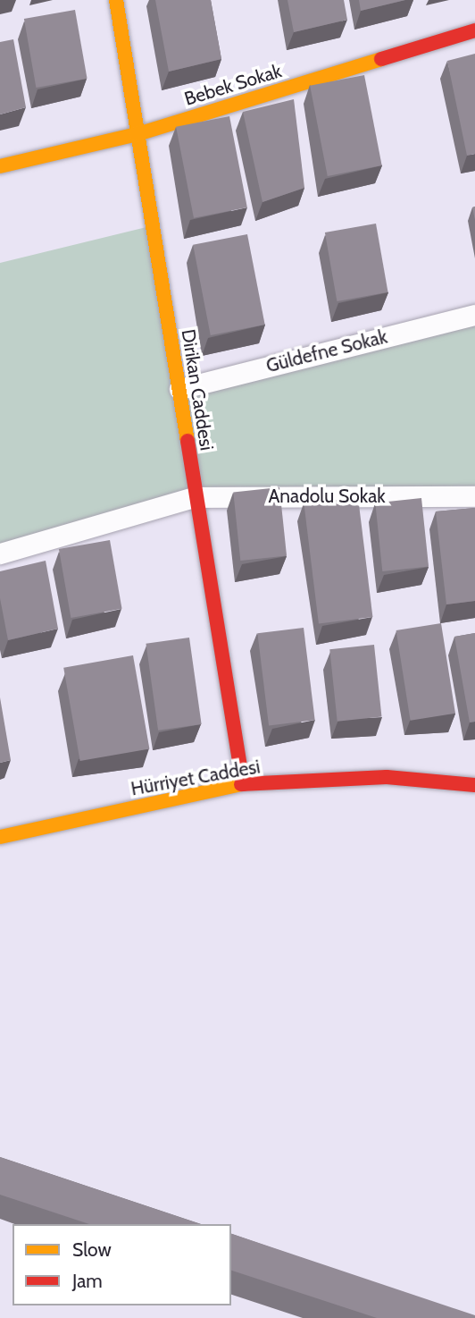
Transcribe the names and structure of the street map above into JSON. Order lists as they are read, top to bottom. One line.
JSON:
{"streets":{"street":["Bebek Sokak","Güldefne Sokak","Dirikan Caddesi","Anadolu Sokak","Hürriyet Caddesi"]},"crossings":[["Bebek Sokak","Dirikan Caddesi"],["Güldefne Sokak","Dirikan Caddesi"],["Dirikan Caddesi","Anadolu Sokak"],["Dirikan Caddesi","Hürriyet Caddesi"]],"legend":["Slow","Jam"]}
